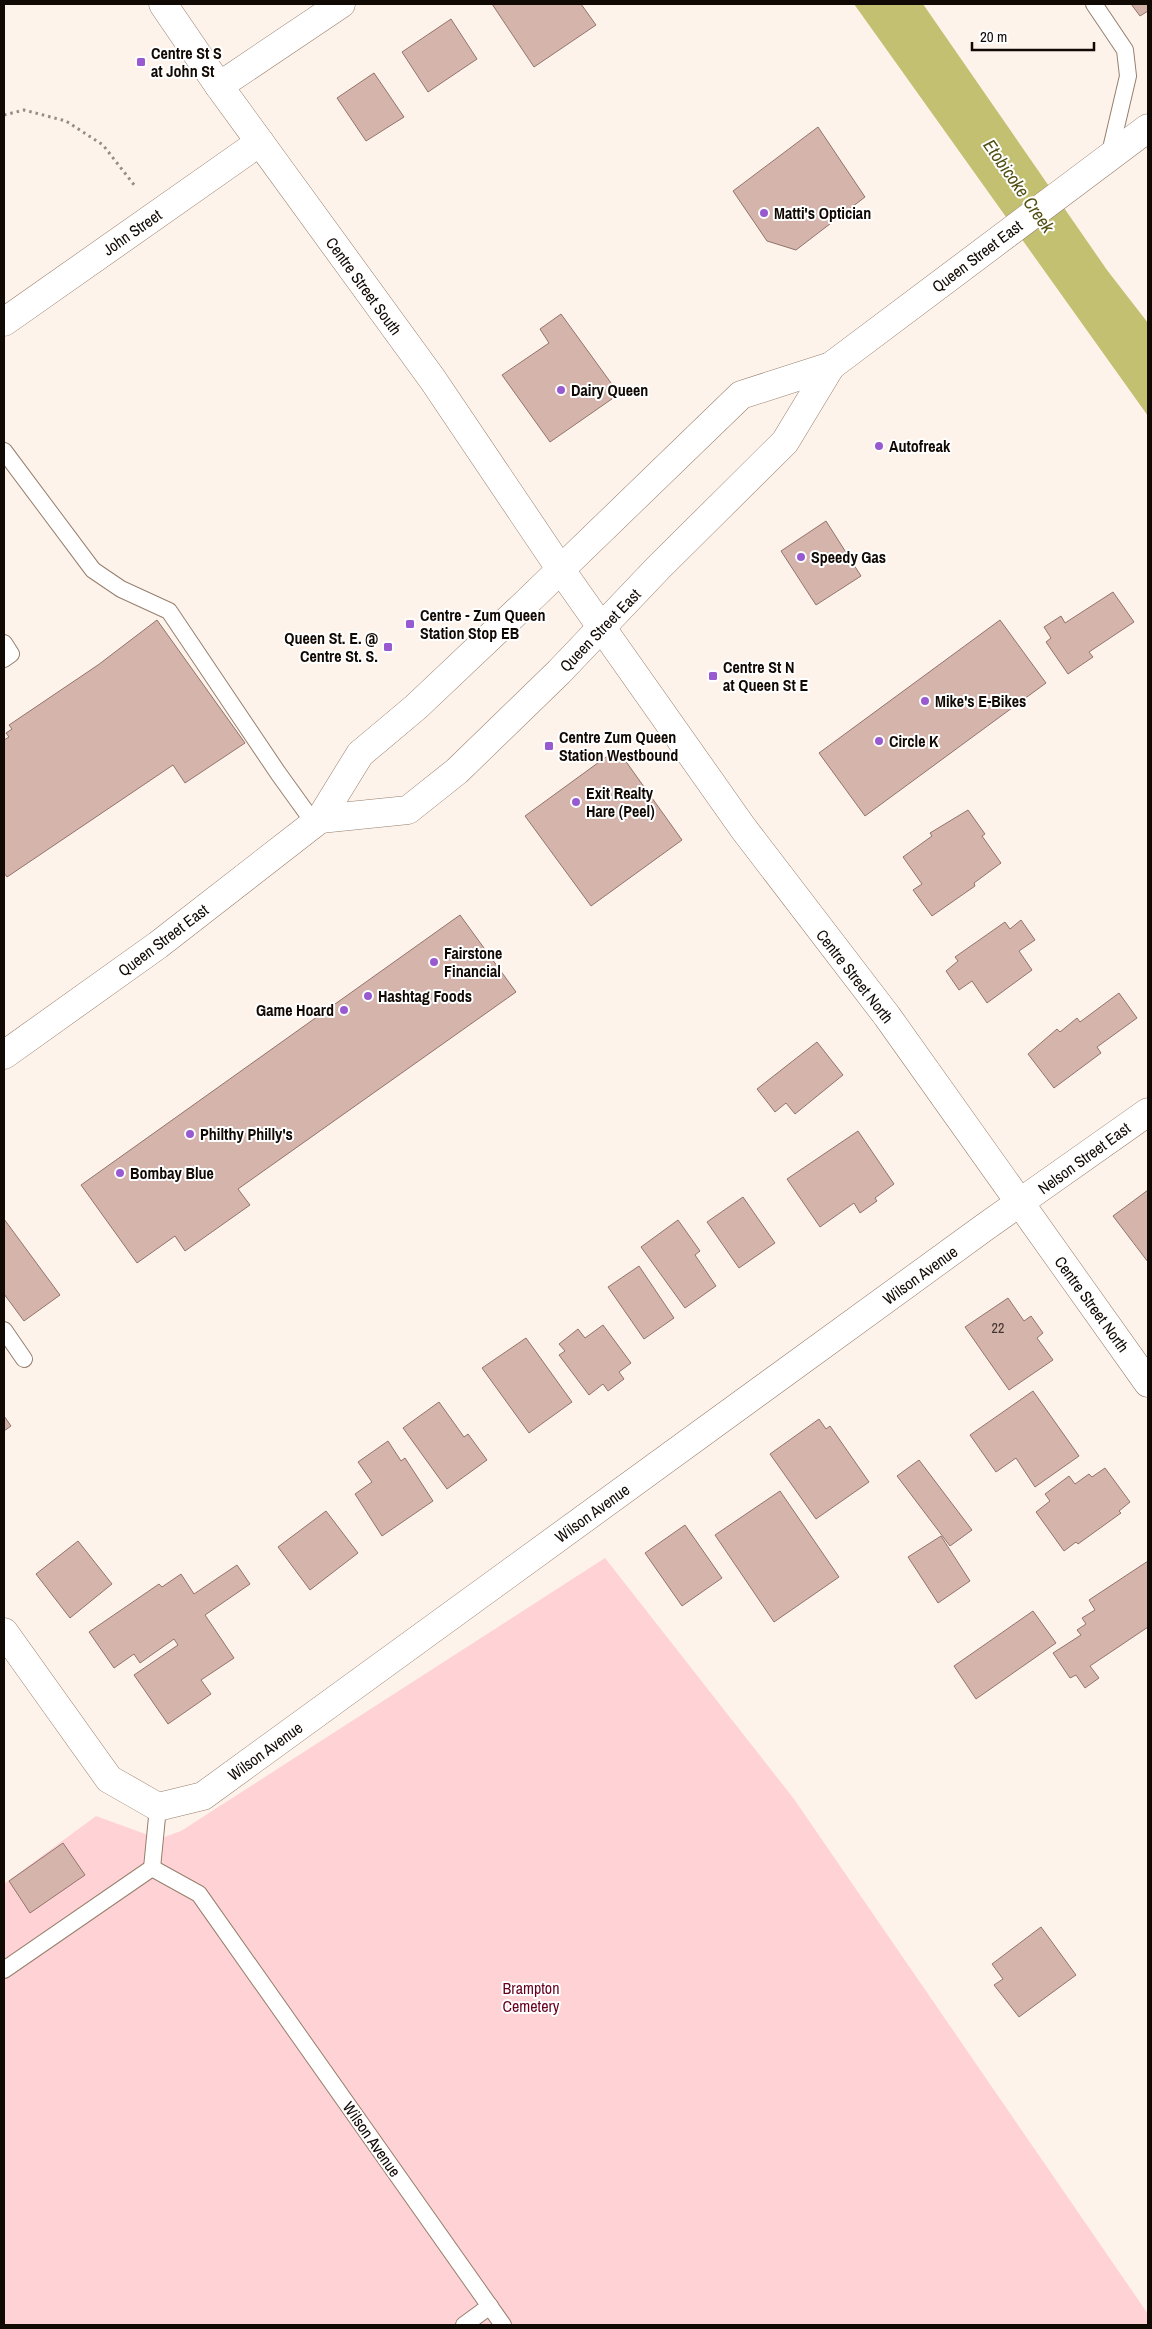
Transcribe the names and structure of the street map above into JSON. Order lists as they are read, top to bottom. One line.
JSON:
{"streets":{"street":["John Street","Queen Street East","Centre Street South","Centre Street North","Nelson Street East","Wilson Avenue"]},"crossings":[["John Street","Centre Street South"],["Queen Street East","Centre Street South"],["Queen Street East","Centre Street North"],["Centre Street South","Centre Street North"],["Centre Street North","Nelson Street East"],["Centre Street North","Wilson Avenue"],["Nelson Street East","Wilson Avenue"]],"water":["Etobicoke Creek"],"parks":["Brampton Cemetery"],"places":{"transit":["Centre St S at John St","Centre - Zum Queen Station Stop EB","Queen St. E. @ Centre St. S.","Centre St N at Queen St E","Centre Zum Queen Station Westbound"],"other":["Matti's Optician","Dairy Queen","Autofreak","Speedy Gas","Mike's E-Bikes","Circle K","Exit Realty Hare (Peel)","Fairstone Financial","Hashtag Foods","Game Hoard","Philthy Philly's","Bombay Blue"]},"house_numbers":["22"],"scale_bar":"20 m"}
